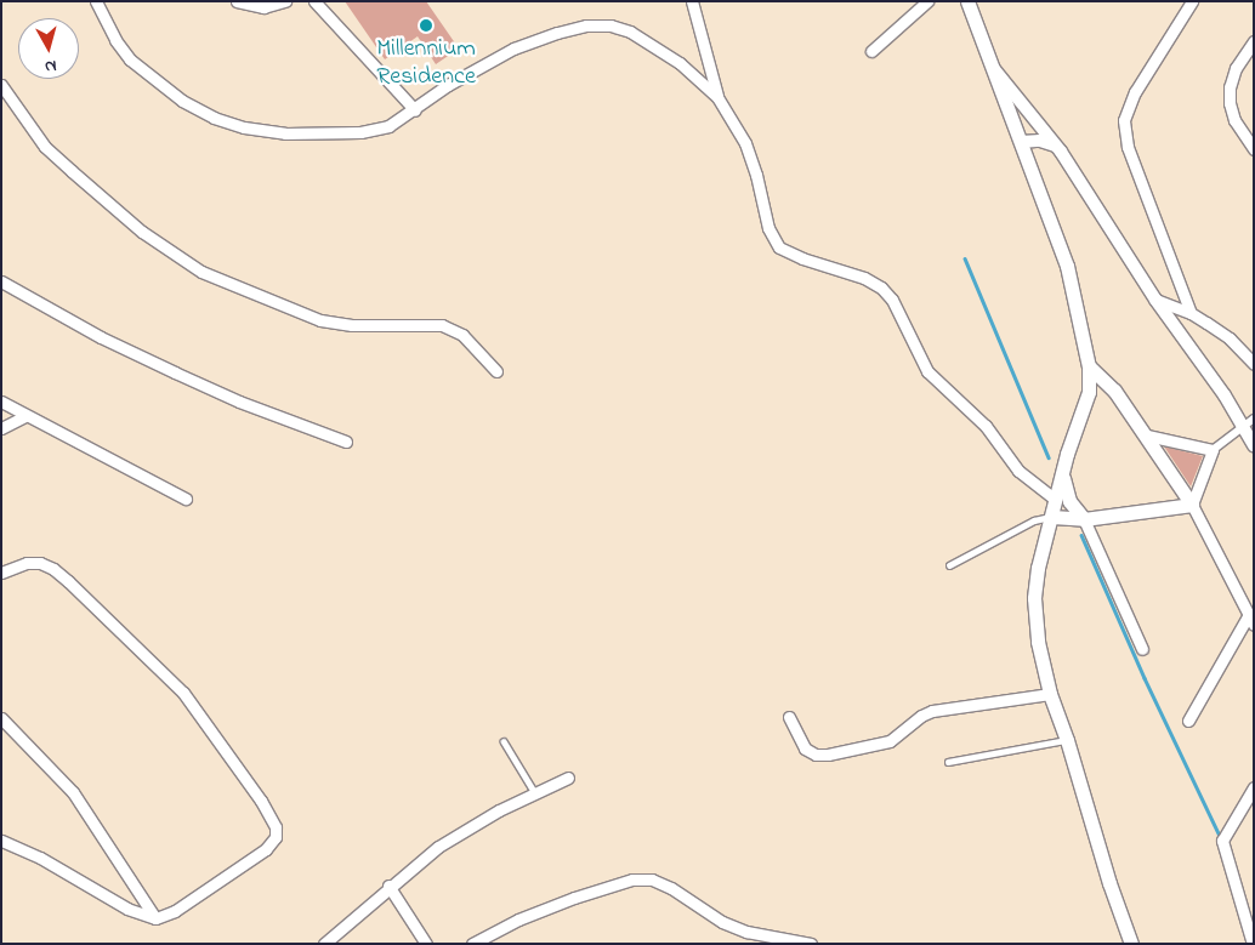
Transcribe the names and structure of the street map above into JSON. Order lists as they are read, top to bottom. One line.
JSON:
{"places":["Millennium Residence"],"north":"bottom"}
